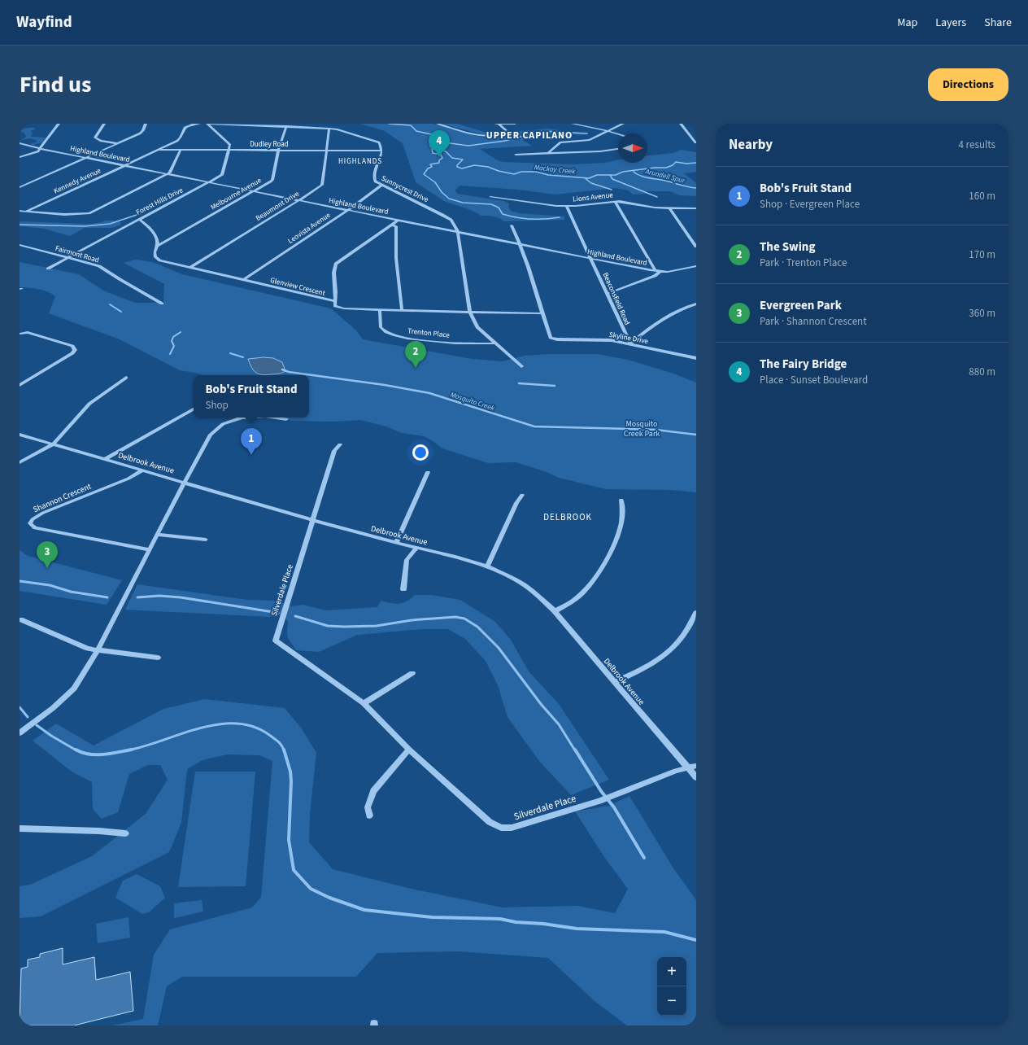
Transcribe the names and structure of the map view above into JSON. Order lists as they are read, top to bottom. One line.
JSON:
{"streets":{"street":["Dudley Road","Highland Boulevard","Kennedy Avenue","Sunnycrest Drive","Melbourne Avenue","Lions Avenue","Forest Hills Drive","Beaumont Drive","Leovista Avenue","Fairmont Road","Glenview Crescent","Beaconsfield Road","Trenton Place","Skyline Drive","Delbrook Avenue","Shannon Crescent","Silverdale Place"]},"crossings":[["Dudley Road","Kennedy Avenue"],["Dudley Road","Sunnycrest Drive"],["Dudley Road","Melbourne Avenue"],["Dudley Road","Forest Hills Drive"],["Dudley Road","Beaumont Drive"],["Highland Boulevard","Kennedy Avenue"],["Highland Boulevard","Sunnycrest Drive"],["Highland Boulevard","Melbourne Avenue"],["Highland Boulevard","Forest Hills Drive"],["Highland Boulevard","Beaumont Drive"],["Highland Boulevard","Leovista Avenue"],["Highland Boulevard","Beaconsfield Road"],["Sunnycrest Drive","Leovista Avenue"],["Sunnycrest Drive","Glenview Crescent"],["Sunnycrest Drive","Trenton Place"],["Melbourne Avenue","Glenview Crescent"],["Lions Avenue","Beaconsfield Road"],["Forest Hills Drive","Fairmont Road"],["Forest Hills Drive","Glenview Crescent"],["Beaumont Drive","Glenview Crescent"],["Leovista Avenue","Glenview Crescent"],["Glenview Crescent","Trenton Place"],["Glenview Crescent","Skyline Drive"],["Beaconsfield Road","Skyline Drive"],["Delbrook Avenue","Shannon Crescent"],["Delbrook Avenue","Silverdale Place"]],"districts":["UPPER CAPILANO","HIGHLANDS","DELBROOK"],"water":["Mackay Creek","Arundell Spur","Mosquito Creek"],"parks":["Mosquito Creek Park"],"north":"right","page":{"header":"Wayfind","nav":["Map","Layers","Share"],"title":"Find us","buttons":"Directions","heading":["Nearby","4 results"],"pins":["4","2","1","3"],"list":[{"mark":"1","name":"Bob's Fruit Stand","note":"Shop · Evergreen Place","value":"160 m"},{"mark":"2","name":"The Swing","note":"Park · Trenton Place","value":"170 m"},{"mark":"3","name":"Evergreen Park","note":"Park · Shannon Crescent","value":"360 m"},{"mark":"4","name":"The Fairy Bridge","note":"Place · Sunset Boulevard","value":"880 m"}],"popup":["Bob's Fruit Stand","Shop"],"map_buttons":["+","−"]}}
